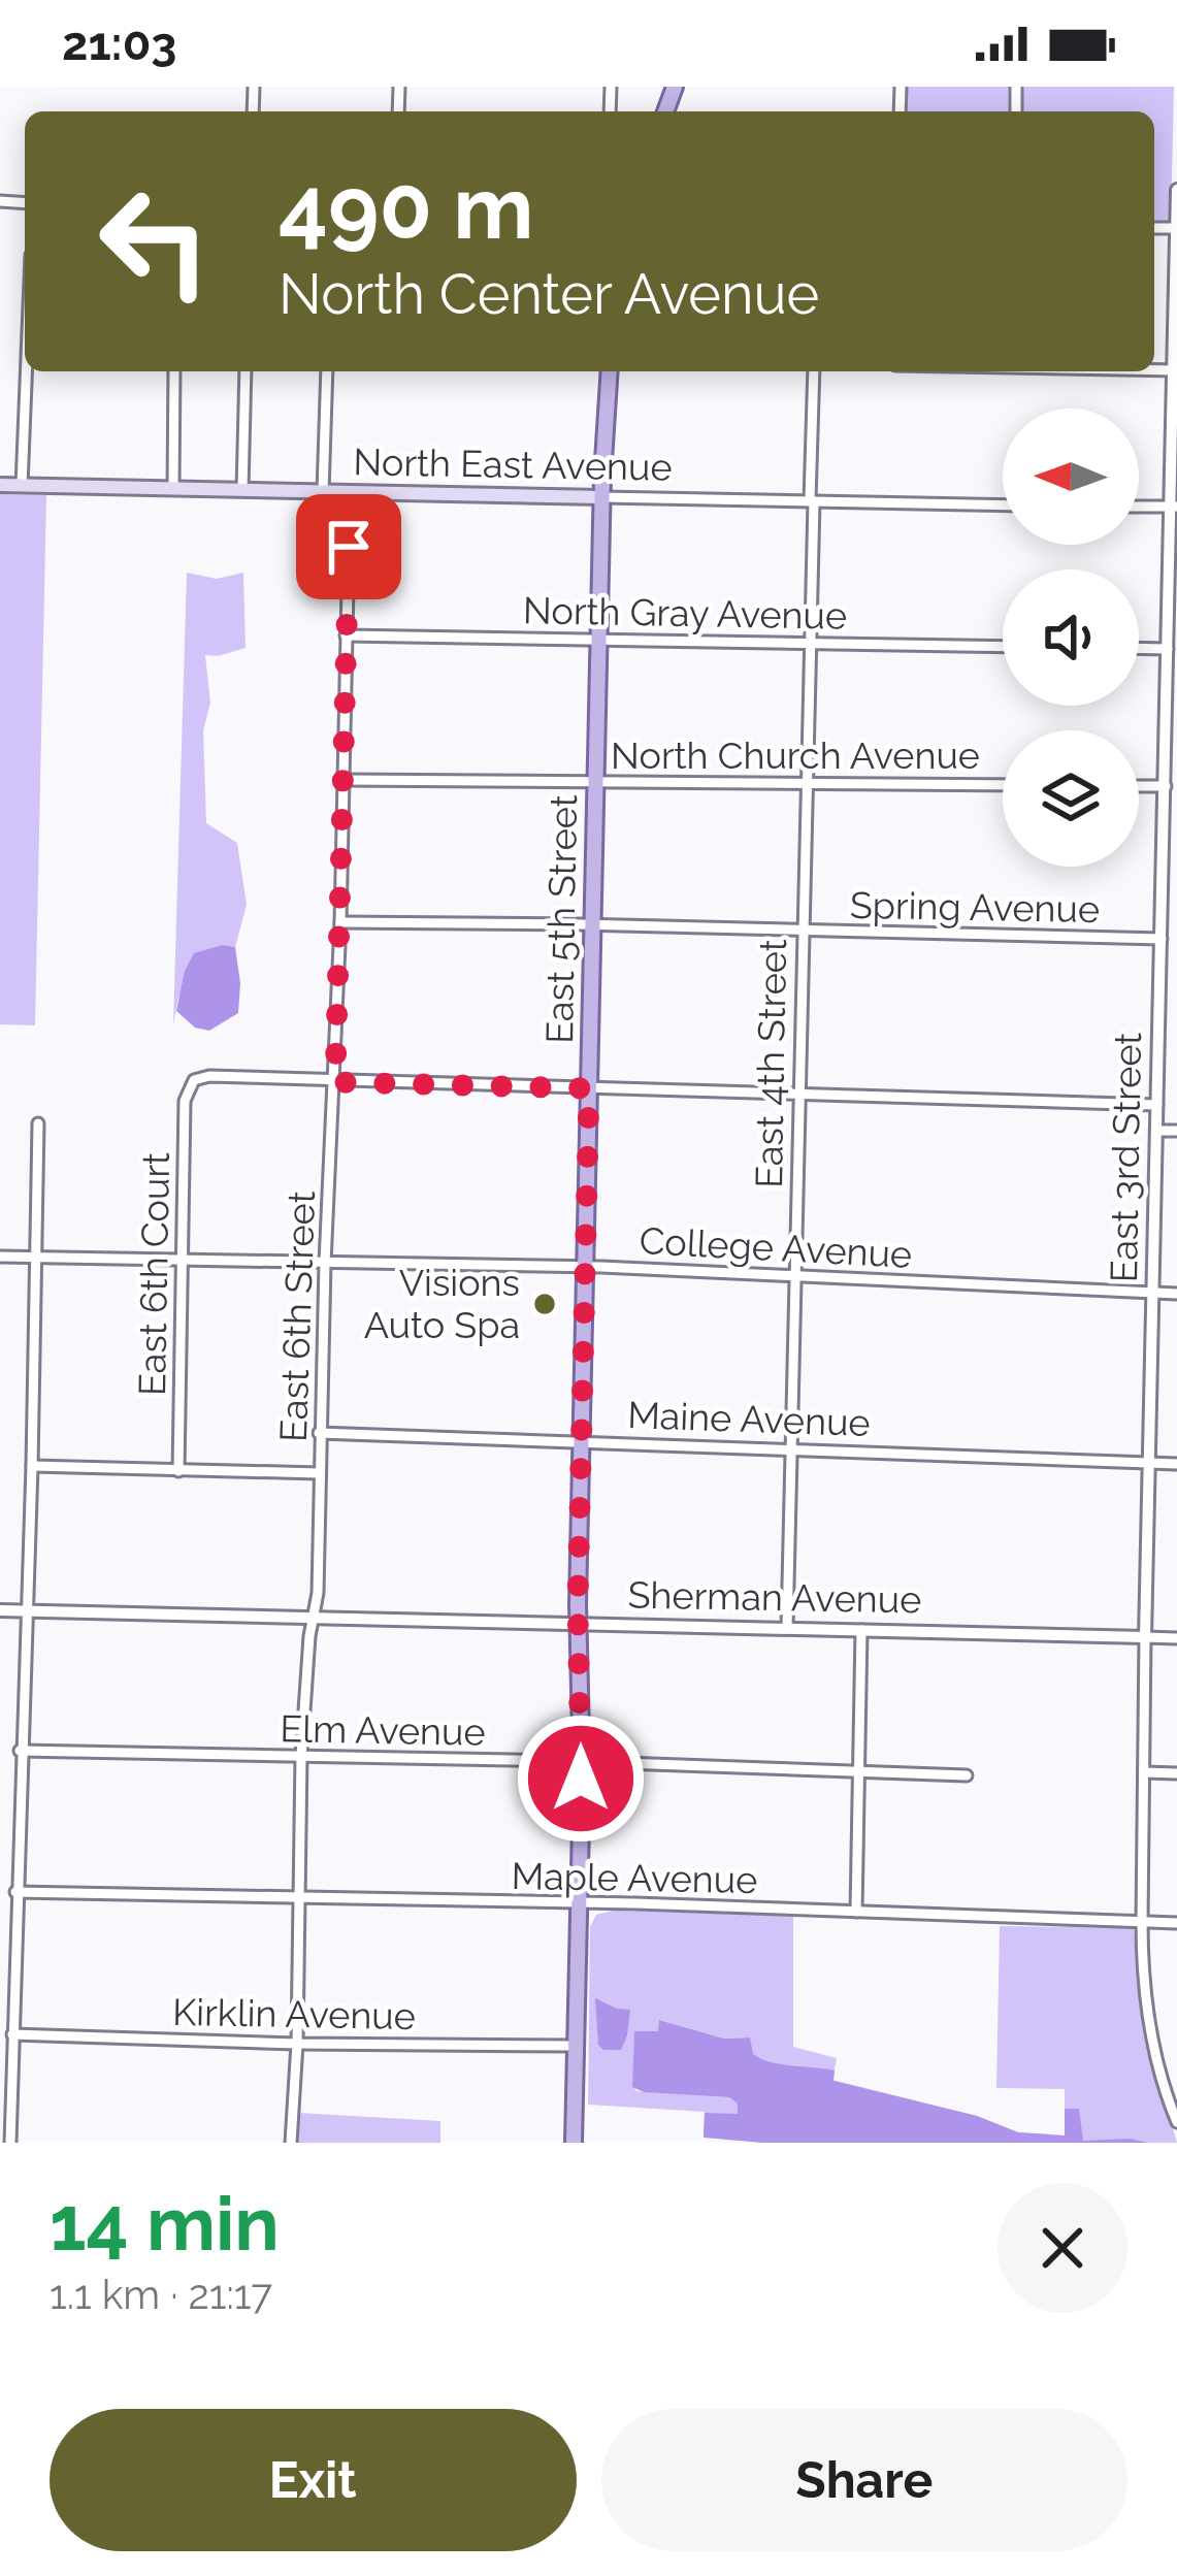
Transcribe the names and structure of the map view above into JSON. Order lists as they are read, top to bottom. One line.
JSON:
{"streets":{"main road":["North East Avenue","East 5th Street"],"street":["North Gray Avenue","North Church Avenue","Spring Avenue","East 4th Street","East 3rd Street","College Avenue","East 6th Court","East 6th Street","Maine Avenue","Sherman Avenue","Elm Avenue","Maple Avenue","Kirklin Avenue"]},"crossings":[["North East Avenue","East 5th Street"],["North East Avenue","East 4th Street"],["North East Avenue","East 6th Street"],["North Gray Avenue","East 5th Street"],["North Gray Avenue","East 4th Street"],["North Gray Avenue","East 6th Street"],["North Church Avenue","East 5th Street"],["North Church Avenue","East 4th Street"],["North Church Avenue","East 6th Street"],["Spring Avenue","East 5th Street"],["Spring Avenue","East 4th Street"],["Spring Avenue","East 3rd Street"],["Spring Avenue","East 6th Street"],["East 5th Street","College Avenue"],["East 5th Street","Maine Avenue"],["East 5th Street","Sherman Avenue"],["East 5th Street","Elm Avenue"],["East 5th Street","Maple Avenue"],["East 5th Street","Kirklin Avenue"],["East 4th Street","College Avenue"],["East 4th Street","Maine Avenue"],["East 4th Street","Sherman Avenue"],["East 3rd Street","College Avenue"],["East 3rd Street","Maine Avenue"],["East 3rd Street","Sherman Avenue"],["East 3rd Street","Maple Avenue"],["College Avenue","East 6th Court"],["College Avenue","East 6th Street"],["East 6th Court","East 6th Street"],["East 6th Street","Maine Avenue"],["East 6th Street","Sherman Avenue"],["East 6th Street","Elm Avenue"],["East 6th Street","Maple Avenue"],["East 6th Street","Kirklin Avenue"]],"places":["Visions Auto Spa"],"north":"left","page":{"status":"21:03","turn":["490 m","North Center Avenue"],"heading":["14 min","1.1 km · 21:17"],"buttons":["Exit","Share"]}}
